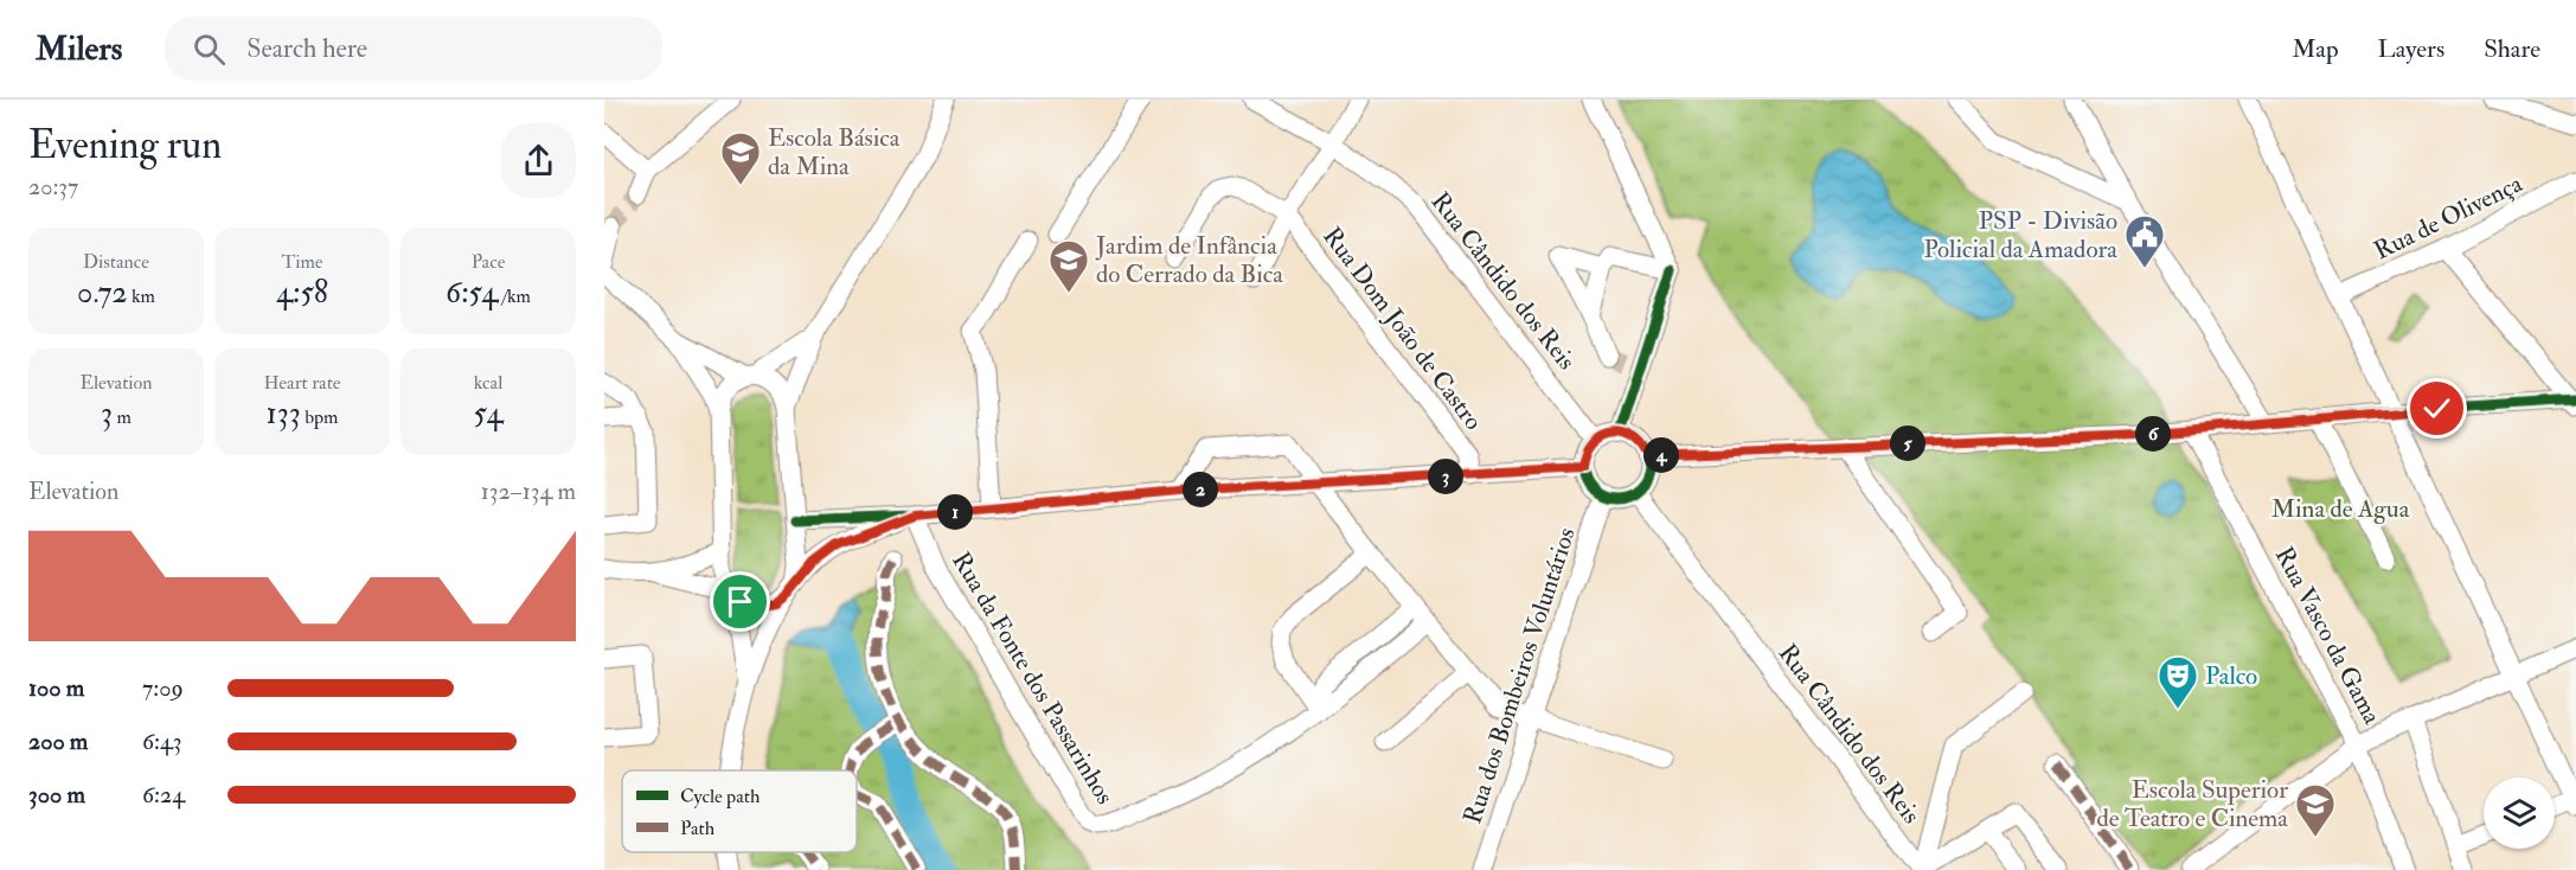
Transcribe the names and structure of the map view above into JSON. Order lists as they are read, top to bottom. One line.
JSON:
{"streets":{"street":["Rua de Olivença","Rua Cândido dos Reis","Rua Dom João de Castro","Rua Vasco da Gama","Rua dos Bombeiros Voluntários","Rua da Fonte dos Passarinhos"]},"crossings":[["Rua Cândido dos Reis","Rua dos Bombeiros Voluntários"]],"parks":["Mina de Agua"],"places":{"school or university":["Escola Básica da Mina","Jardim de Infância do Cerrado da Bica","Escola Superior de Teatro e Cinema"],"public building":["PSP - Divisão Policial da Amadora"],"theatre":["Palco"]},"legend":["Cycle path","Path"],"page":{"header":"Milers","search":"Search here","nav":["Map","Layers","Share"],"heading":["Evening run","20:37"],"stats":[["Distance","0.72 km"],["Time","4:58"],["Pace","6:54 /km"],["Elevation","3 m"],["Heart rate","133 bpm"],["kcal","54"]],"pins":["6","5","4","3","2","1"],"chart":["Elevation","132–134 m"],"list":[{"name":"100 m","note":"7:09"},{"name":"200 m","note":"6:43"},{"name":"300 m","note":"6:24"}]}}
